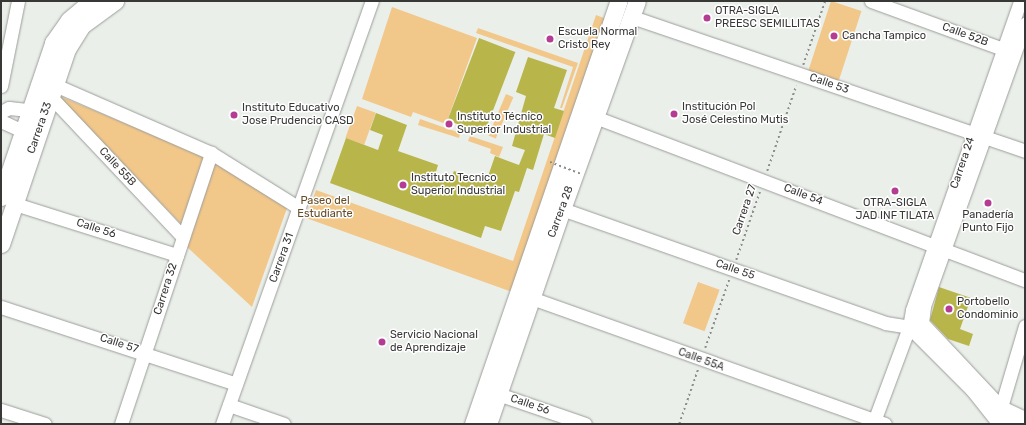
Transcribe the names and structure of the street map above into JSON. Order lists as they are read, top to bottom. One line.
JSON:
{"streets":{"main road":["Carrera 33","Carrera 28"],"street":["Calle 52B","Calle 53","Carrera 24","Calle 55B","Calle 54","Calle 56","Carrera 31","Calle 55","Carrera 32","Calle 57","Calle 55A"],"path":["Carrera 27"]},"crossings":[["Calle 52B","Carrera 24"],["Calle 53","Carrera 24"],["Calle 53","Carrera 27"],["Calle 53","Carrera 28"],["Carrera 33","Calle 55B"],["Carrera 33","Calle 56"],["Carrera 24","Calle 54"],["Carrera 24","Calle 55"],["Carrera 24","Calle 55A"],["Calle 55B","Carrera 32"],["Calle 54","Carrera 27"],["Calle 54","Carrera 28"],["Carrera 27","Calle 55"],["Carrera 27","Calle 55A"],["Carrera 28","Calle 56"],["Carrera 28","Calle 55"],["Carrera 28","Calle 55A"],["Calle 56","Carrera 32"],["Carrera 31","Calle 57"],["Carrera 32","Calle 57"]],"parks":["Paseo del Estudiante"],"places":["OTRA-SIGLA PREESC SEMILLITAS","Cancha Tampico","Escuela Normal Cristo Rey","Institución Pol José Celestino Mutis","Instituto Educativo Jose Prudencio CASD","Instituto Técnico Superior Industrial","Instituto Tecnico Superior Industrial","OTRA-SIGLA JAD INF TILATA","Panadería Punto Fijo","Portobello Condominio","Servicio Nacional de Aprendizaje"]}
